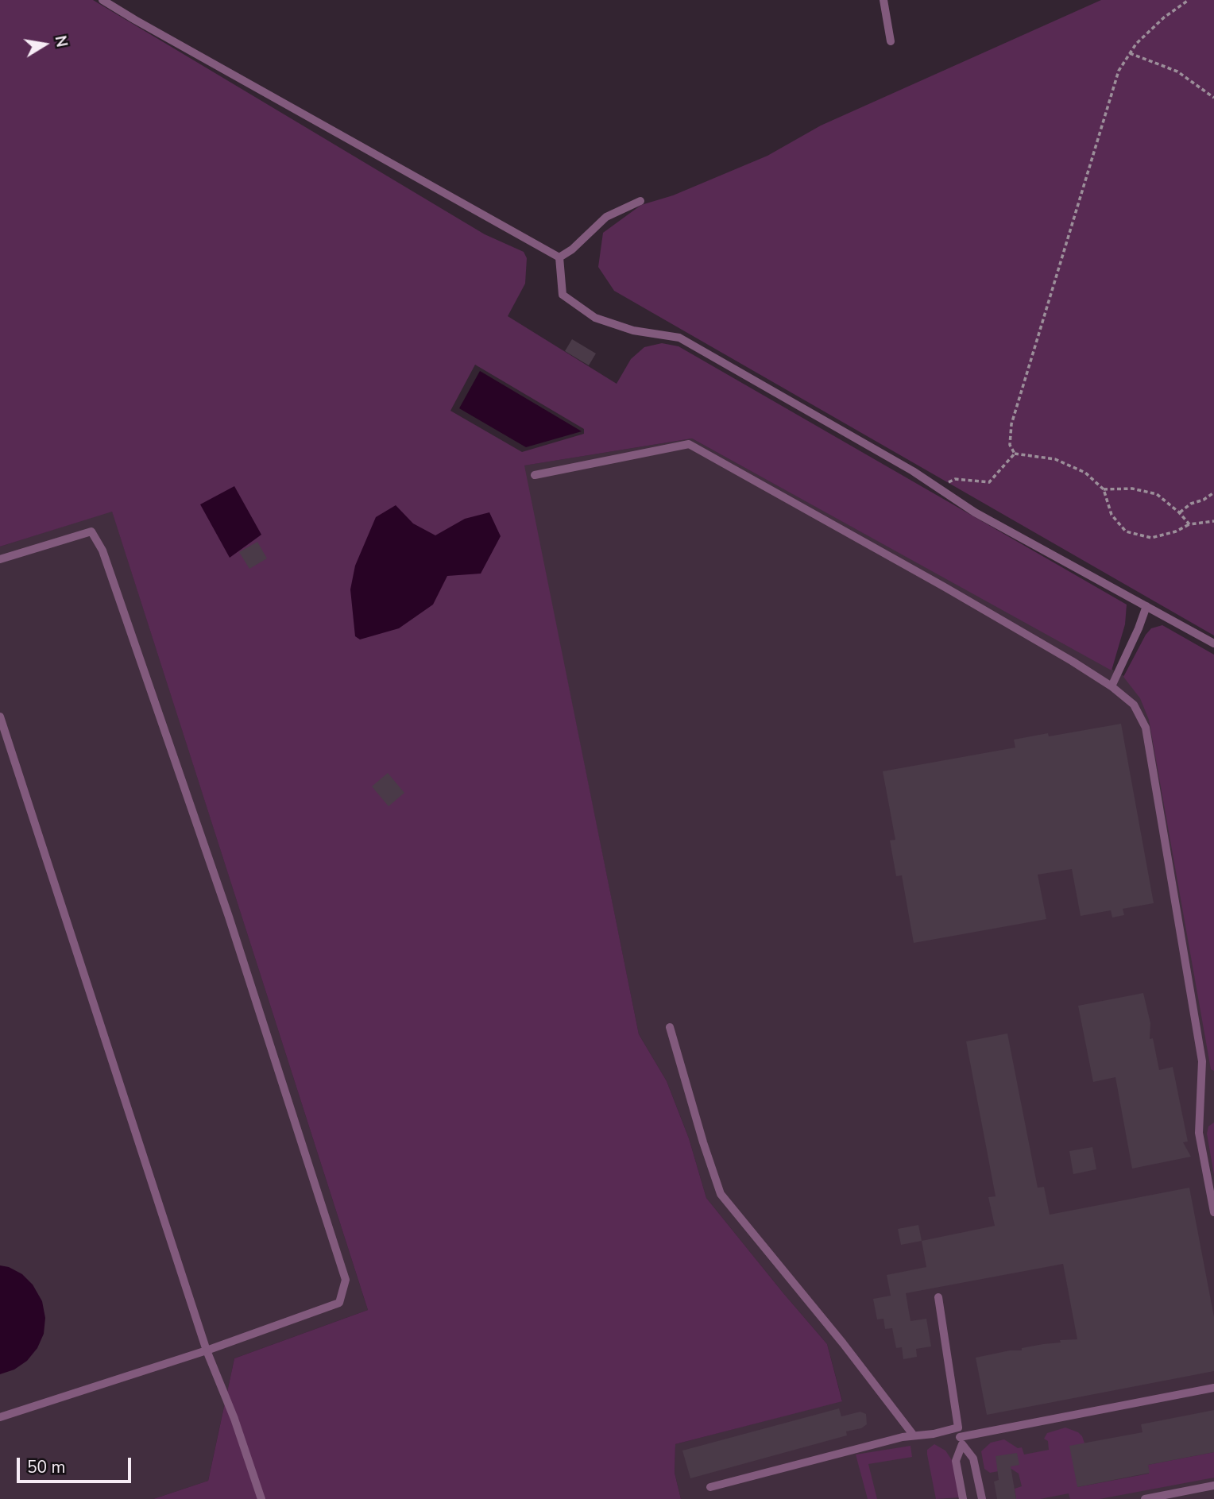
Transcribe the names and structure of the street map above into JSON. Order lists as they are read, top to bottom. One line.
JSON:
{"scale_bar":"50 m","north":"right"}
